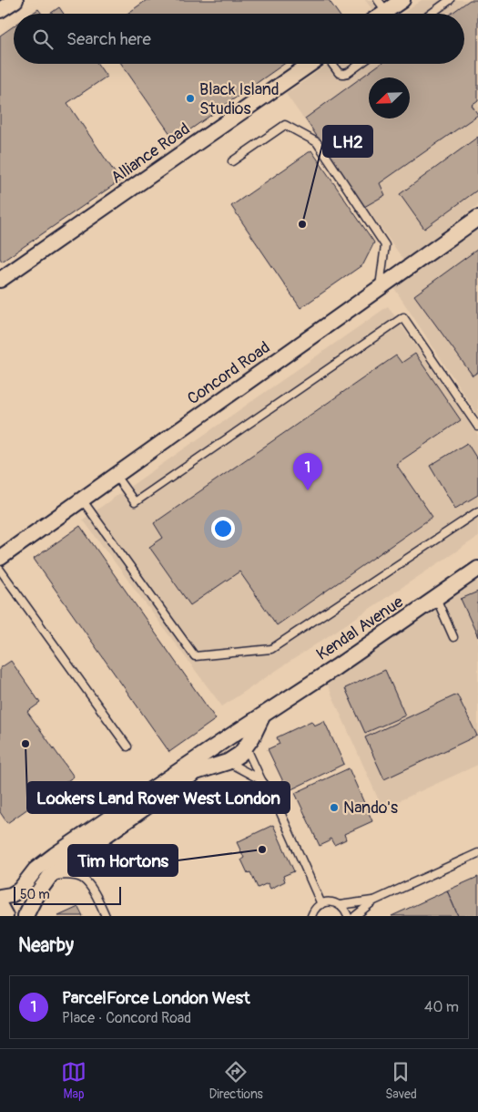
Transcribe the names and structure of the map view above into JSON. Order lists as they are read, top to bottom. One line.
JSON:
{"streets":{"street":["Alliance Road","Concord Road","Kendal Avenue"]},"places":["Black Island Studios","LH2","Lookers Land Rover West London","Nando's","Tim Hortons"],"scale_bar":"50 m","north":"bottom left","page":{"search":"Search here","pins":"1","scale":"50 m","heading":"Nearby","list":[{"mark":"1","name":"ParcelForce London West","note":"Place · Concord Road","value":"40 m"}],"nav":["Map","Directions","Saved"]}}
